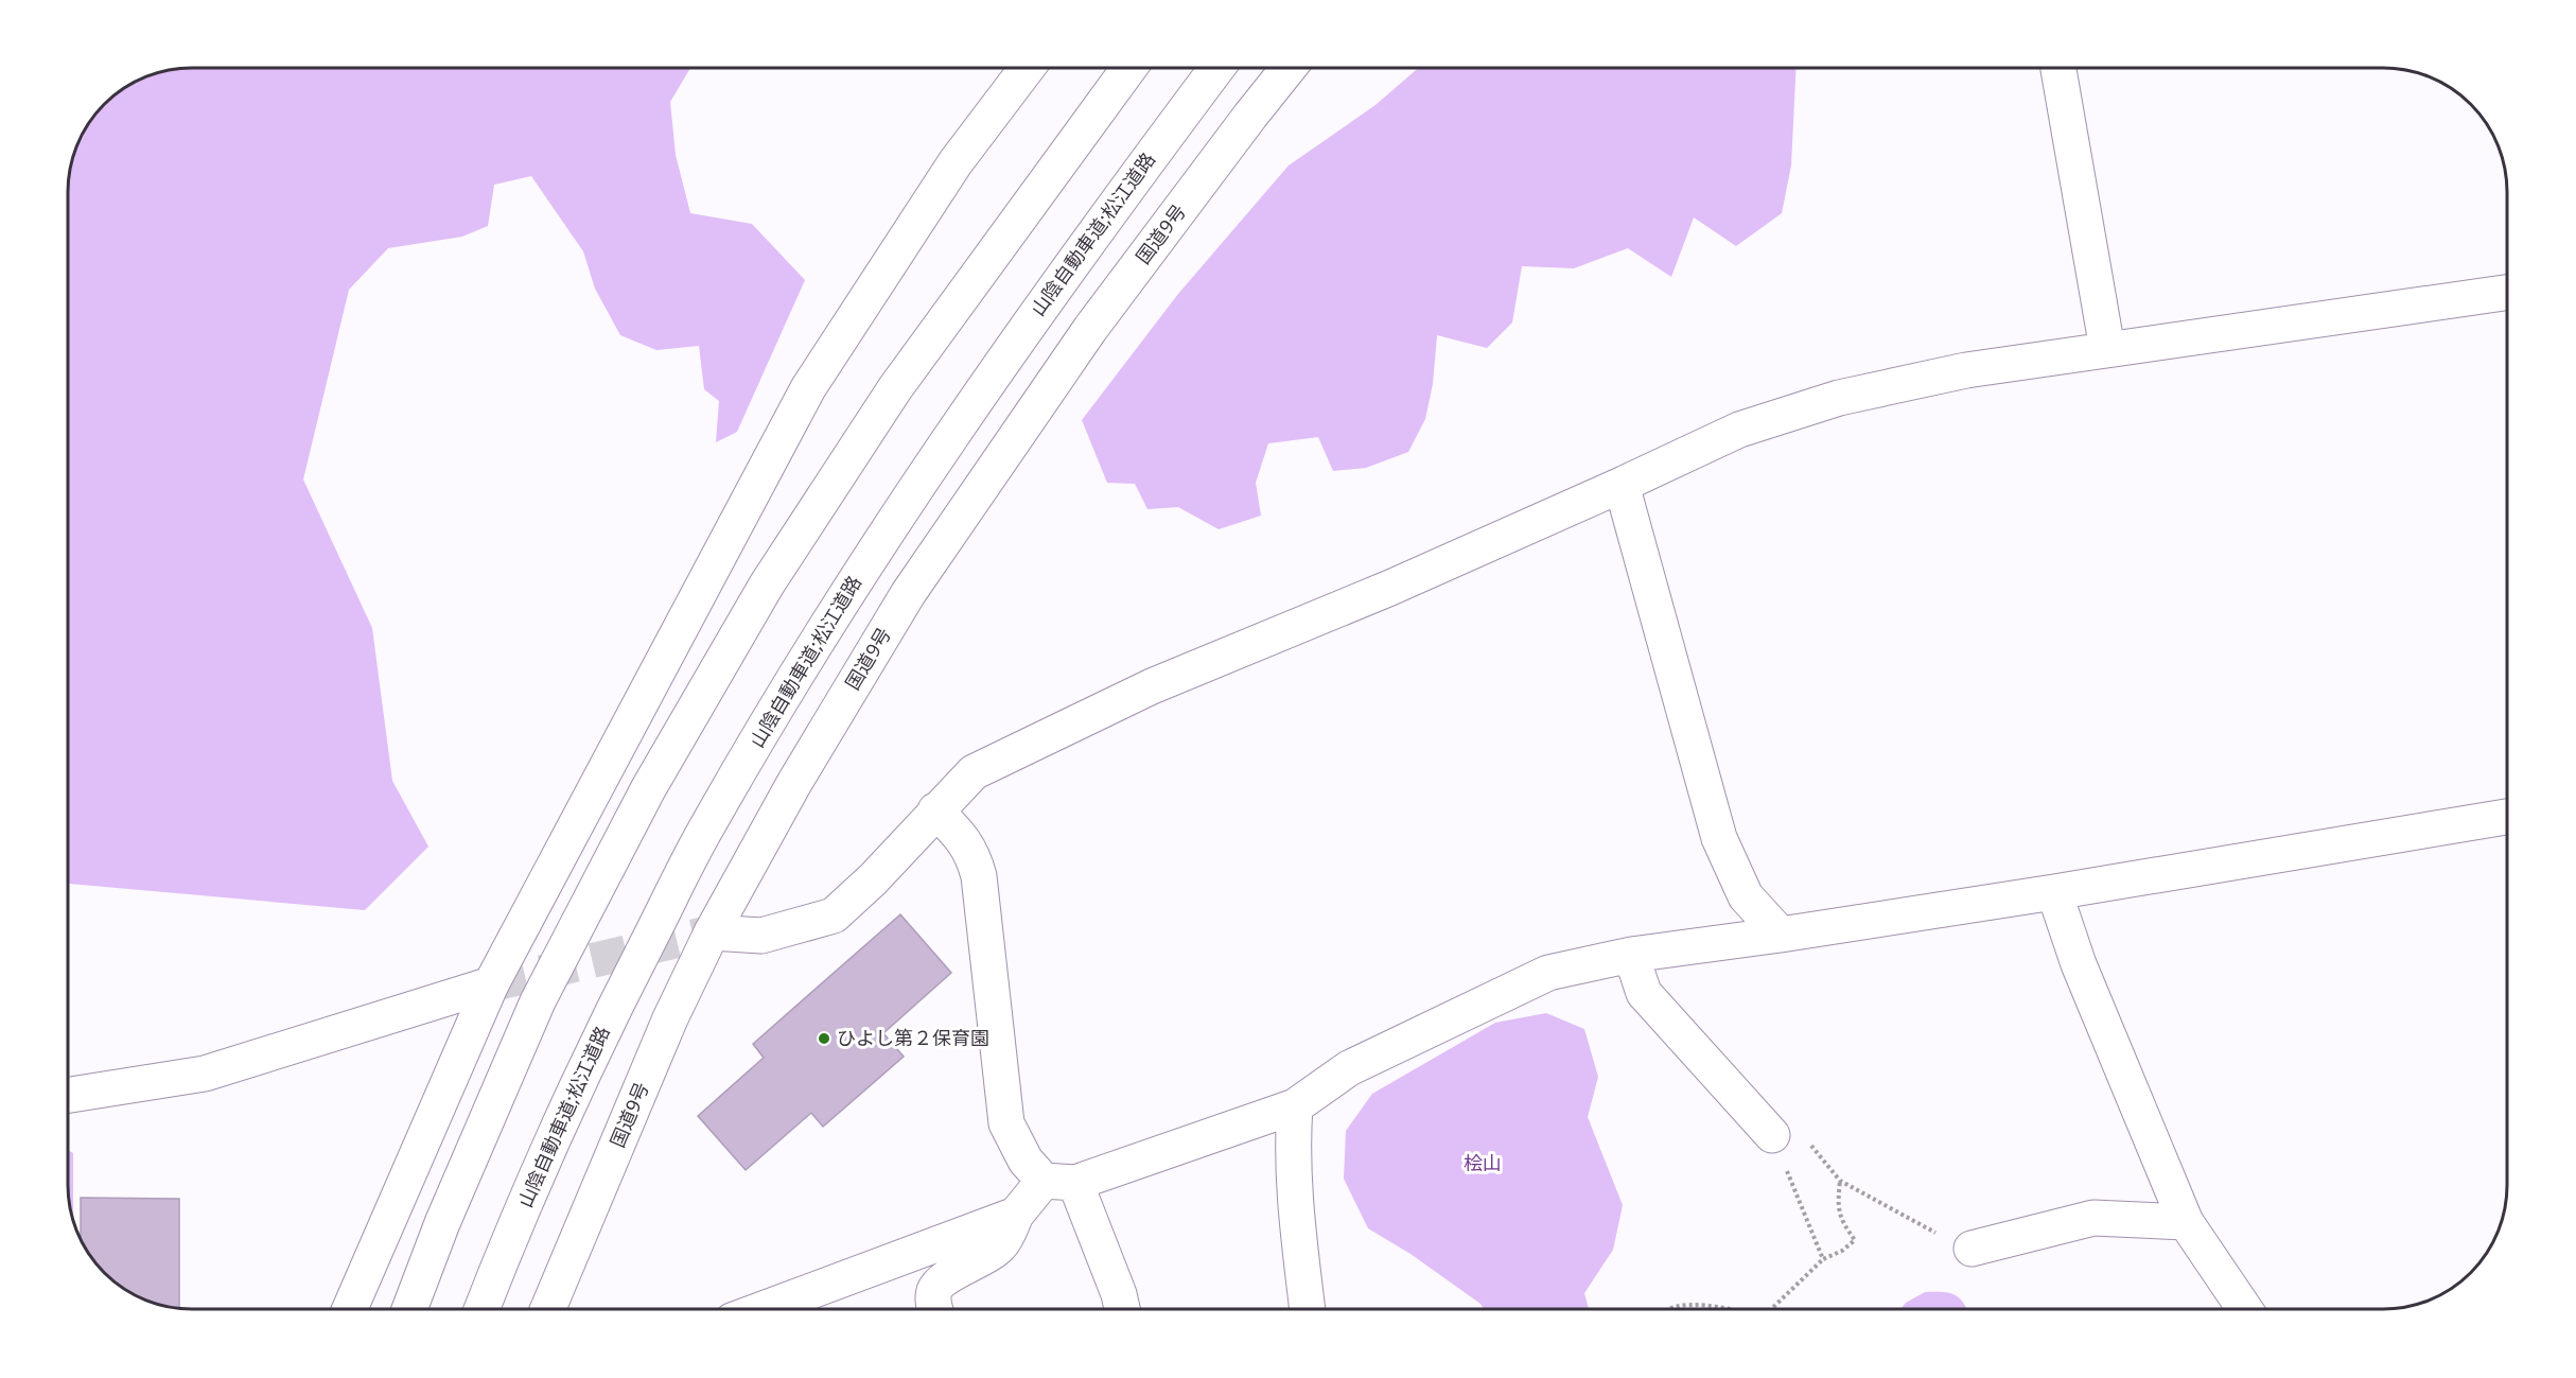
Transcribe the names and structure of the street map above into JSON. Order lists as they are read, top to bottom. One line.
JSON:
{"streets":{"main road":["山陰自動車道;松江道路","国道9号"]},"parks":["桧山"],"places":["ひよし第２保育園"]}
